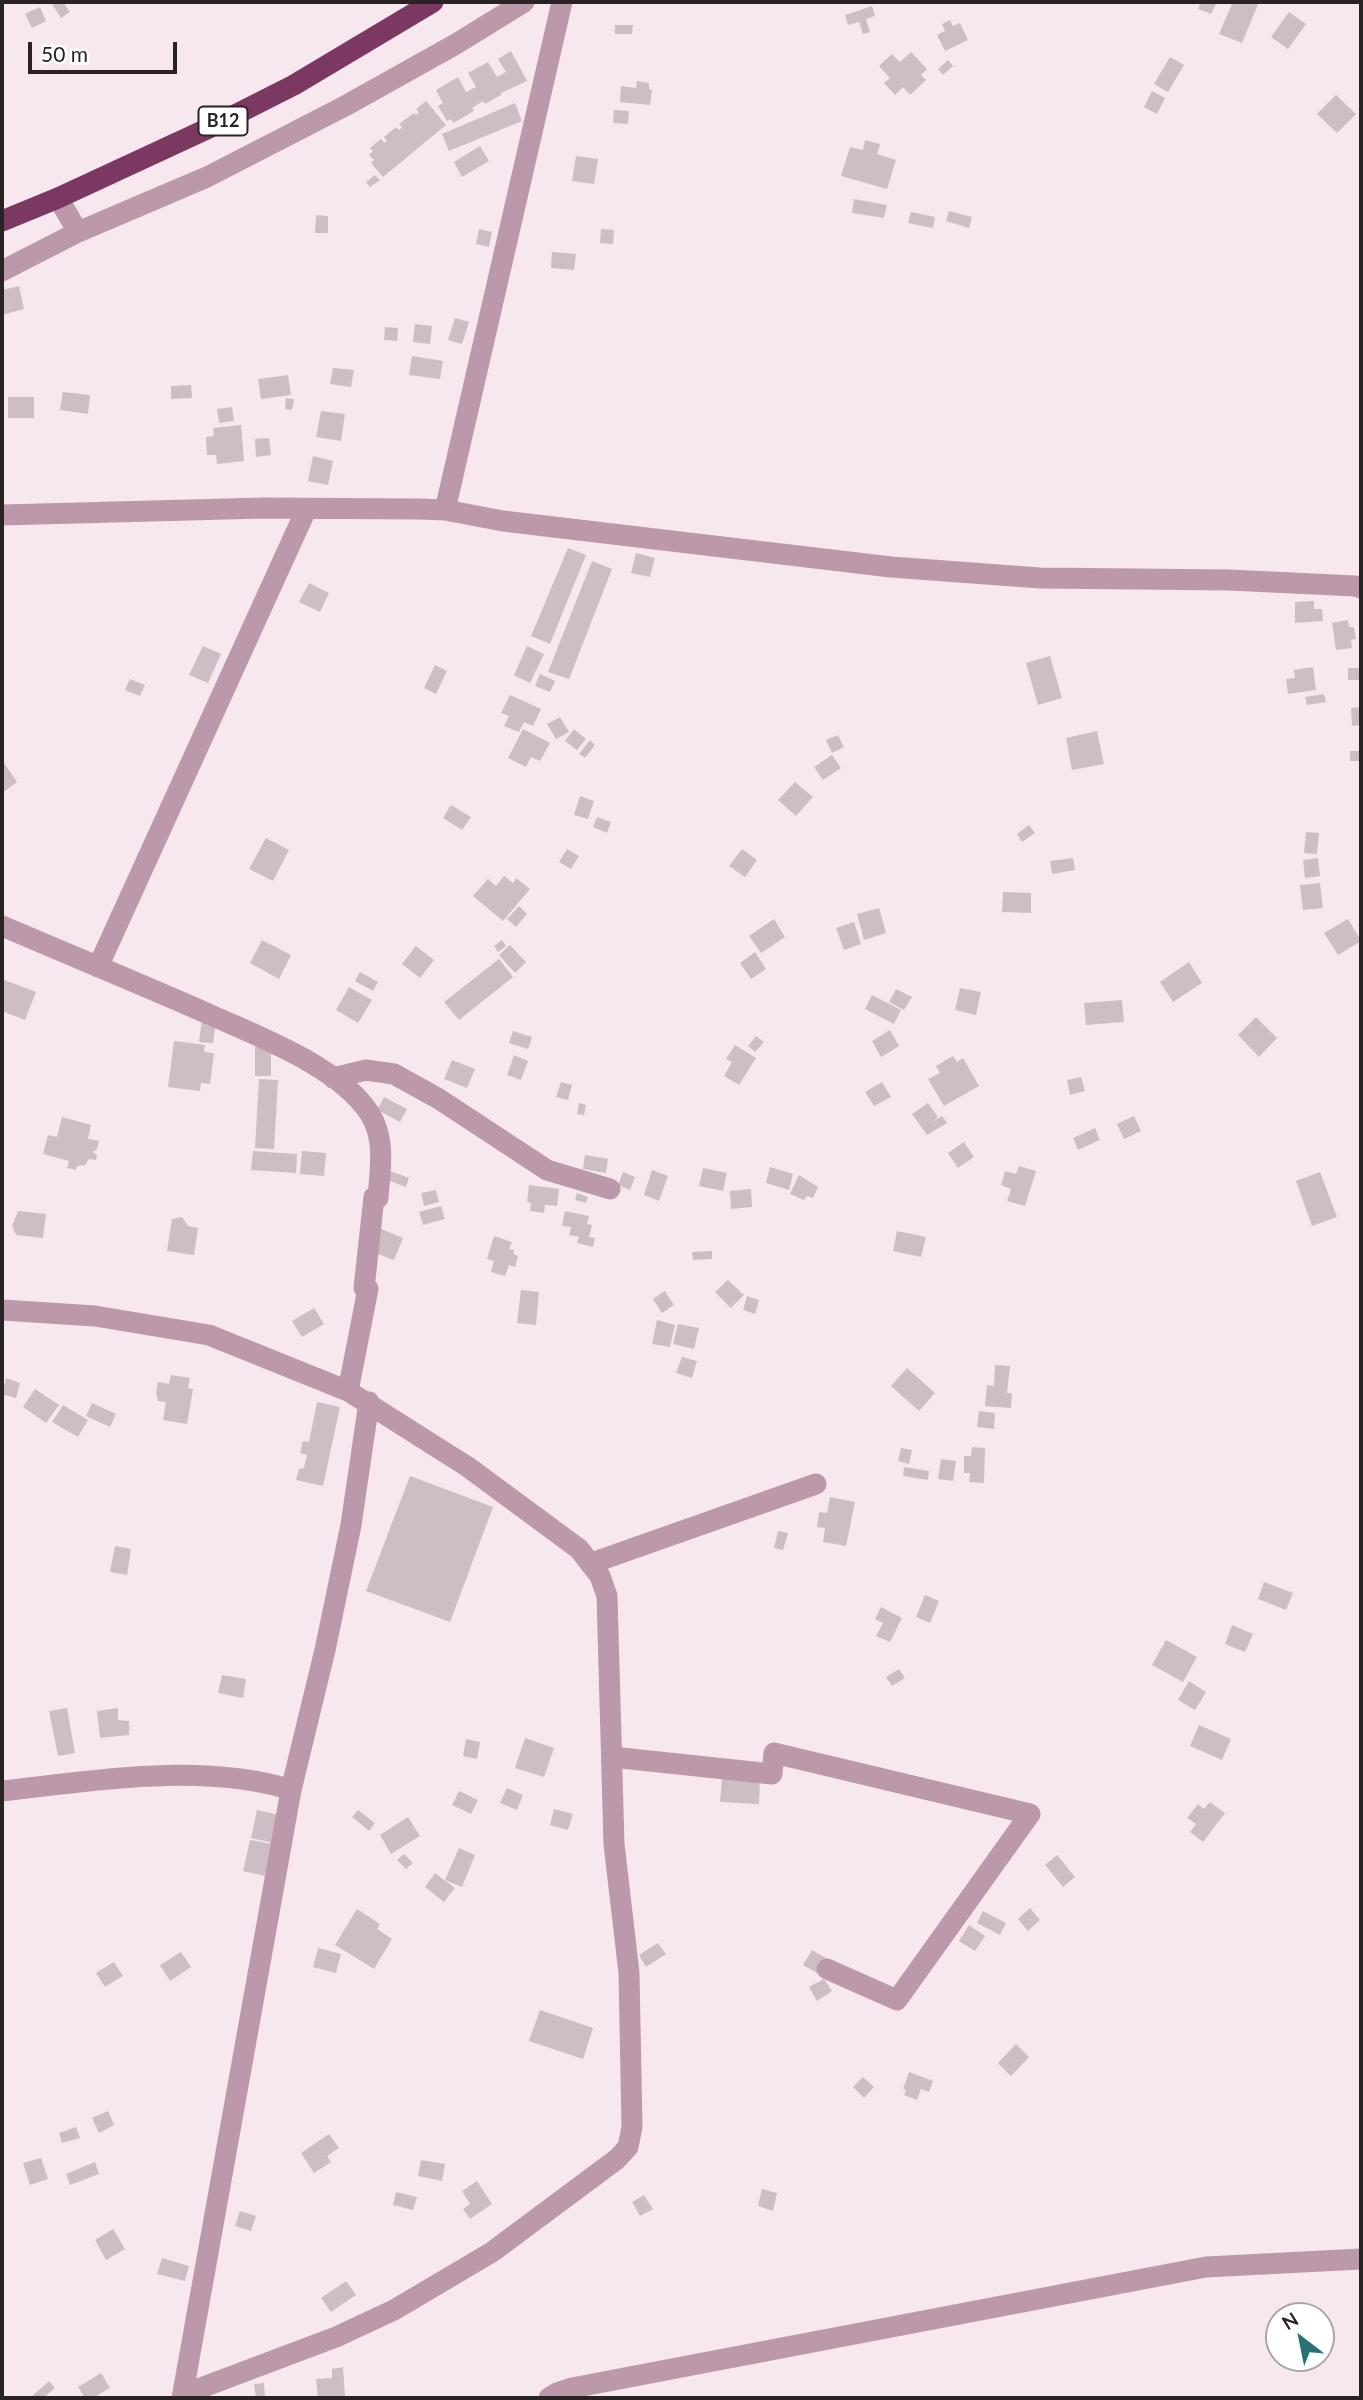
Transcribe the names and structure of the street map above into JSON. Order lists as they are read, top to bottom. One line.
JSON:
{"streets":{"highway":["B12"]},"scale_bar":"50 m","north":"top left"}
